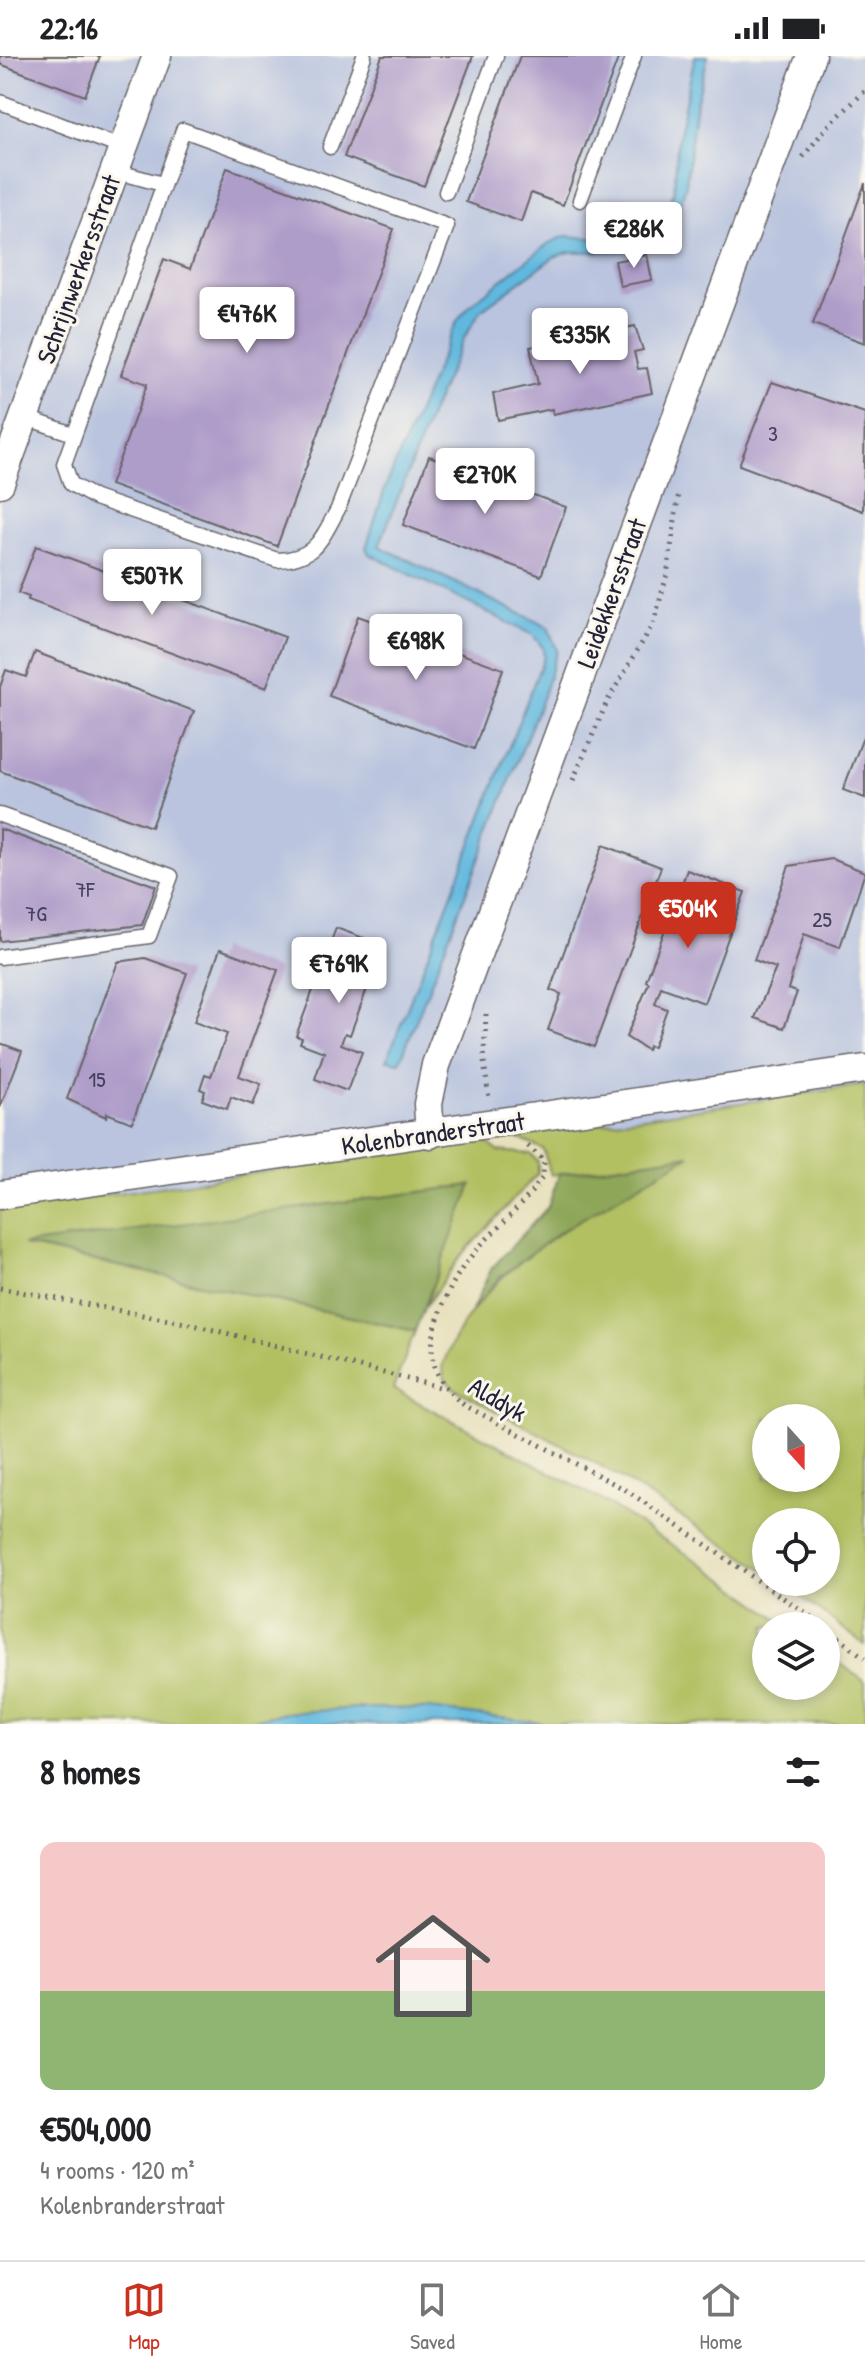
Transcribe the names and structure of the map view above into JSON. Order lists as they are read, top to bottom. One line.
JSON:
{"streets":{"street":["Schrijnwerkersstraat","Leidekkersstraat","Kolenbranderstraat"],"path":["Alddyk"]},"crossings":[["Leidekkersstraat","Kolenbranderstraat"],["Kolenbranderstraat","Alddyk"]],"house_numbers":["3","7F","7G","25","15"],"north":"bottom","page":{"status":"22:16","price":["€286K","€476K","€335K","€270K","€507K","€698K","€504K","€769K"],"heading":"8 homes","list":[{"name":"€504,000","note":"4 rooms · 120 m² · Kolenbranderstraat"}],"tabs":["Map","Saved","Home"]}}
